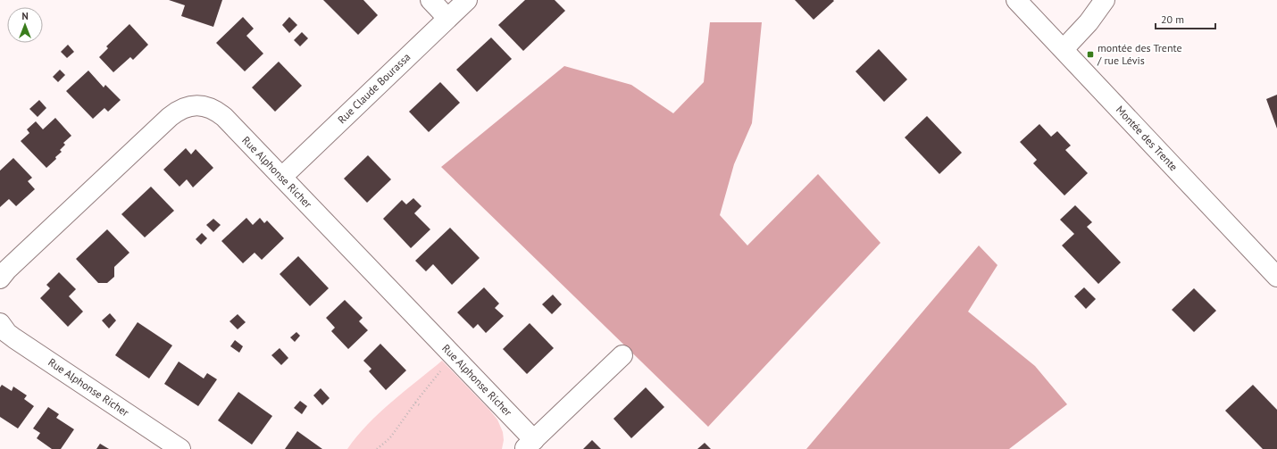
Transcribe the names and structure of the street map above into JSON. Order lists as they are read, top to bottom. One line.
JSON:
{"streets":{"street":["Rue Claude Bourassa","Montée des Trente","Rue Alphonse Richer"]},"crossings":[["Rue Claude Bourassa","Rue Alphonse Richer"]],"places":{"transit":["montée des Trente / rue Lévis"]},"scale_bar":"20 m","north":"top"}
